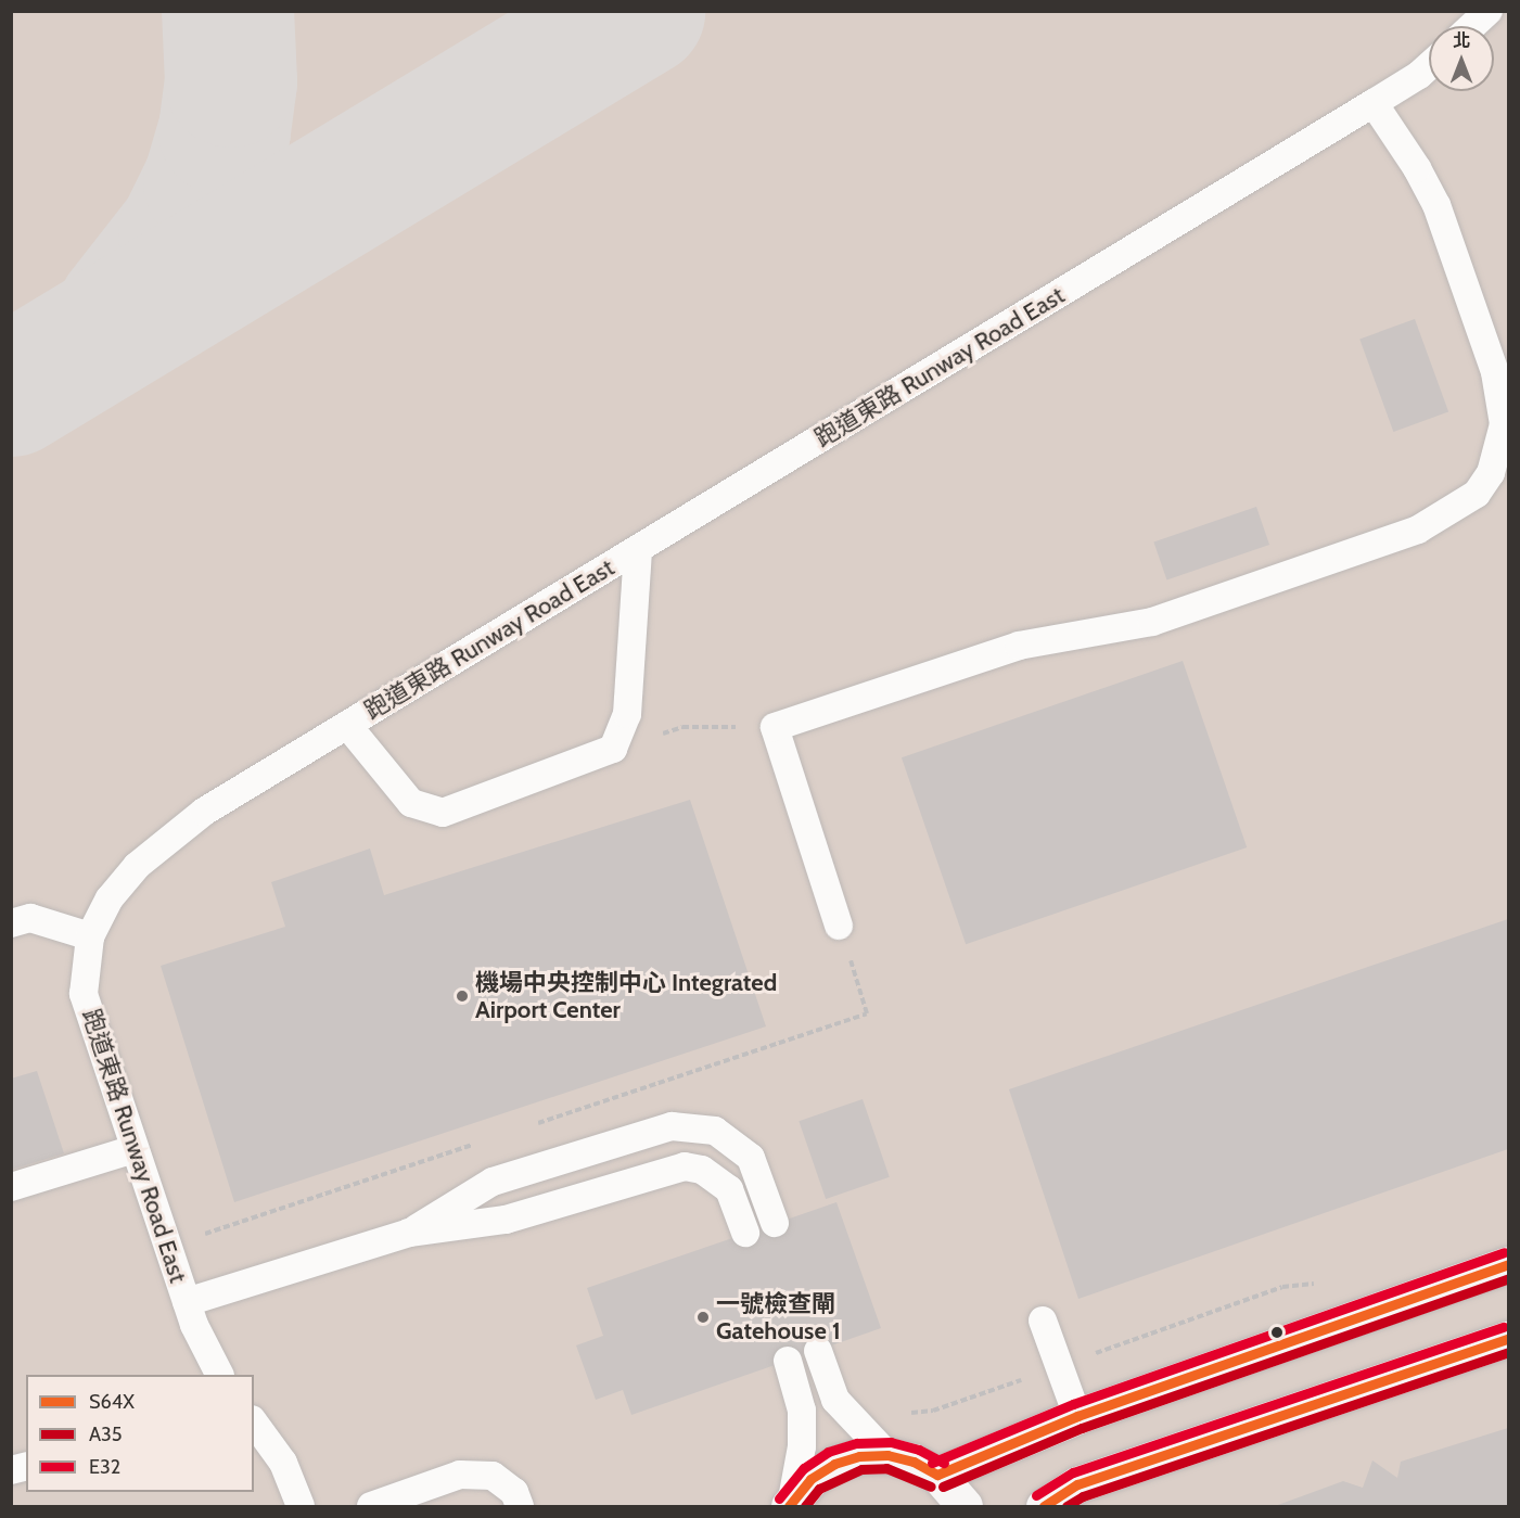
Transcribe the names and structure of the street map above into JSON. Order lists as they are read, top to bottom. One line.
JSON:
{"streets":{"lane":["跑道東路 Runway Road East"]},"places":["機場中央控制中心 Integrated Airport Center","一號檢查閘 Gatehouse 1"],"lines":["transit line E32","transit line S64X","transit line A35"],"legend":["S64X","A35","E32"],"north":"top"}
